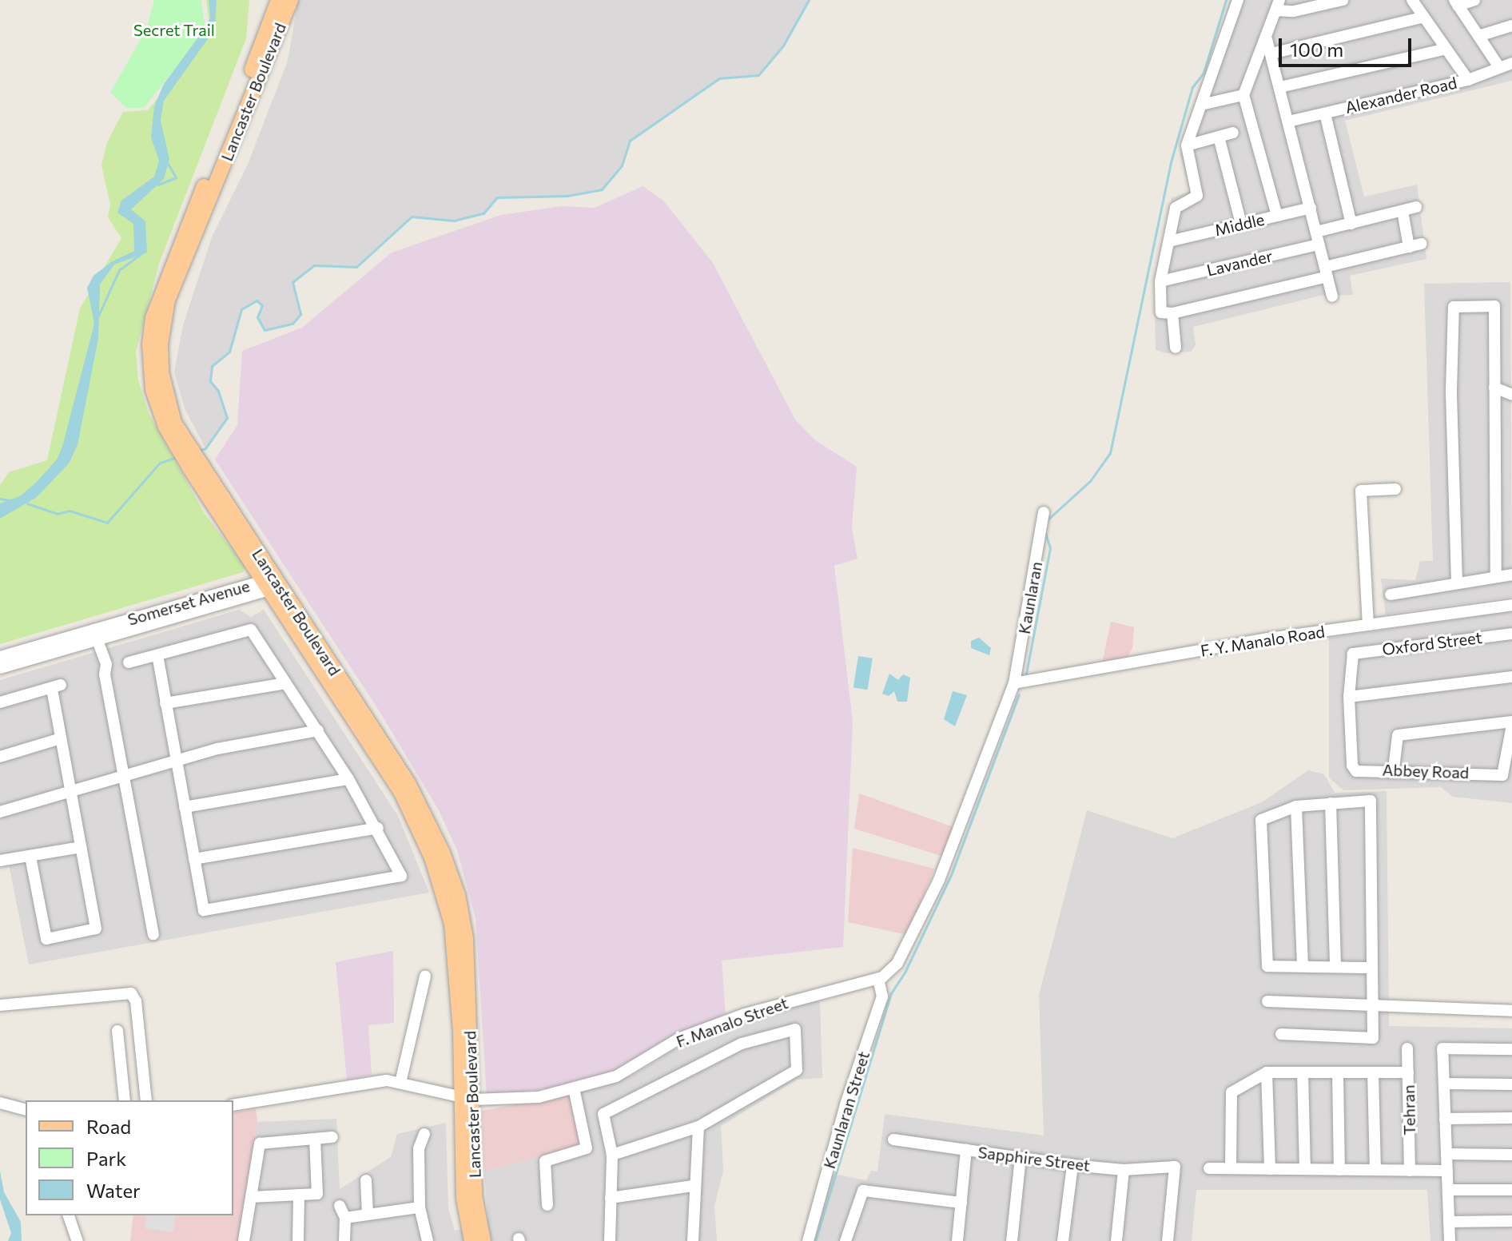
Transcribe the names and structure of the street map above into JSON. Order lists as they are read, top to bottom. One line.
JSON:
{"streets":{"main road":["Lancaster Boulevard"],"street":["Alexander Road","Middle","Lavander","Kaunlaran","Somerset Avenue","F. Y. Manalo Road","Oxford Street","Abbey Road","F. Manalo Street","Kaunlaran Street","Tehran","Sapphire Street"]},"crossings":[["Lancaster Boulevard","Somerset Avenue"],["Lancaster Boulevard","F. Manalo Street"],["Kaunlaran","F. Y. Manalo Road"],["Oxford Street","Abbey Road"],["F. Manalo Street","Kaunlaran Street"]],"parks":["Secret Trail"],"legend":["Road","Park","Water"],"scale_bar":"100 m"}
